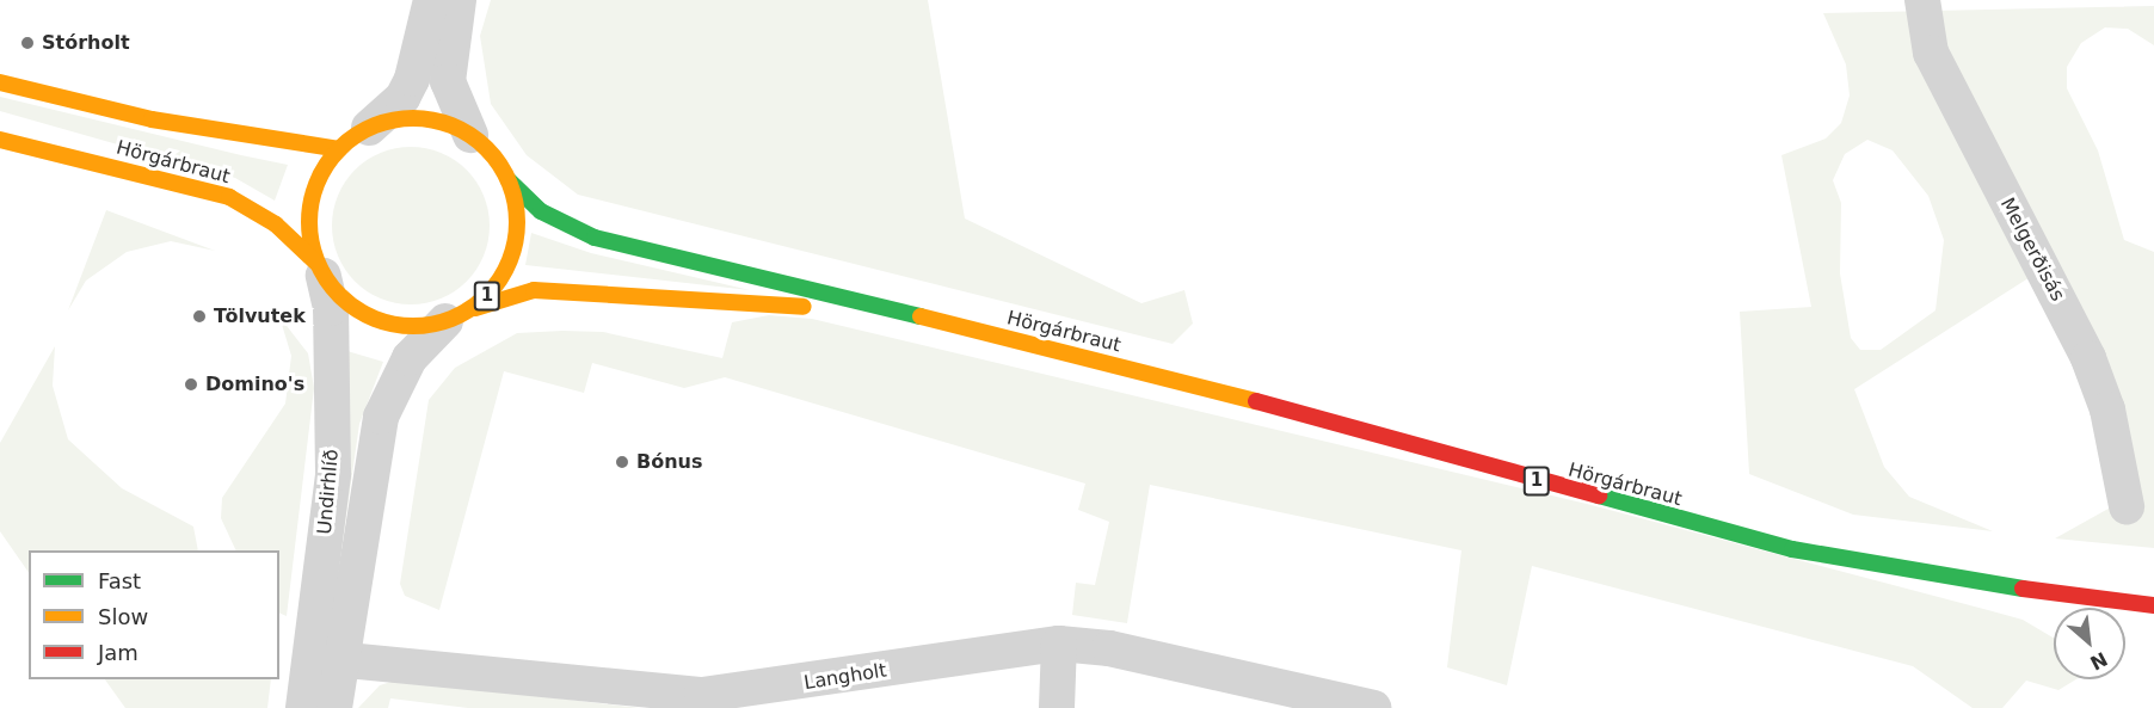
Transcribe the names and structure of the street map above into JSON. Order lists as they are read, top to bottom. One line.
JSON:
{"streets":{"highway":["Hörgárbraut","1"],"street":["Melgerðisás","Undirhlíð","Langholt"]},"crossings":[["Hörgárbraut","1"],["Hörgárbraut","Undirhlíð"],["1","Undirhlíð"],["Undirhlíð","Langholt"]],"places":["Stórholt","Tölvutek","Domino's","Bónus"],"legend":["Fast","Slow","Jam"],"north":"bottom right"}
